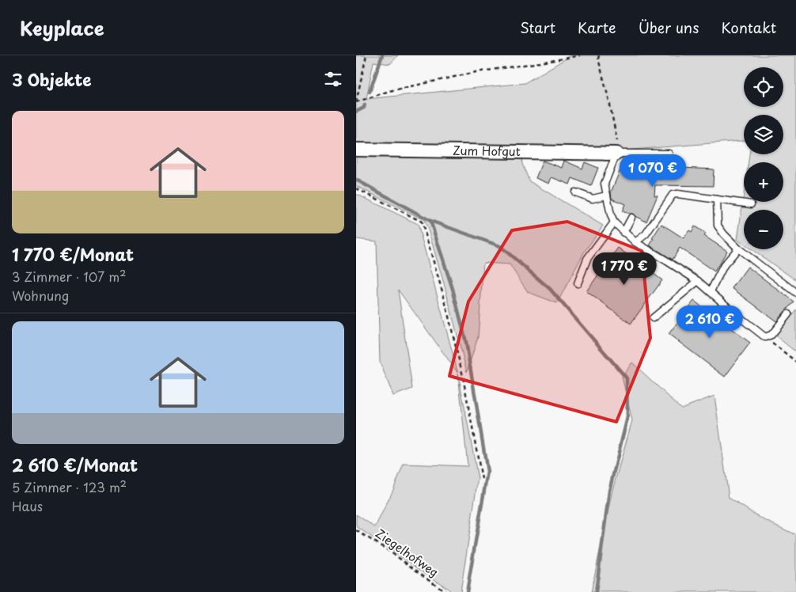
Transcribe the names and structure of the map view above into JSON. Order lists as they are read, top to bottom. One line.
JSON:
{"streets":{"street":["Zum Hofgut"],"path":["Ziegelhofweg"]},"page":{"header":"Keyplace","nav":["Start","Karte","Über uns","Kontakt"],"heading":"3 Objekte","map_buttons":["+","−"],"list":[{"name":"1 770 €/Monat","note":"3 Zimmer · 107 m² · Wohnung"},{"name":"2 610 €/Monat","note":"5 Zimmer · 123 m² · Haus"}],"price":["1 070 €","1 770 €","2 610 €"]}}
